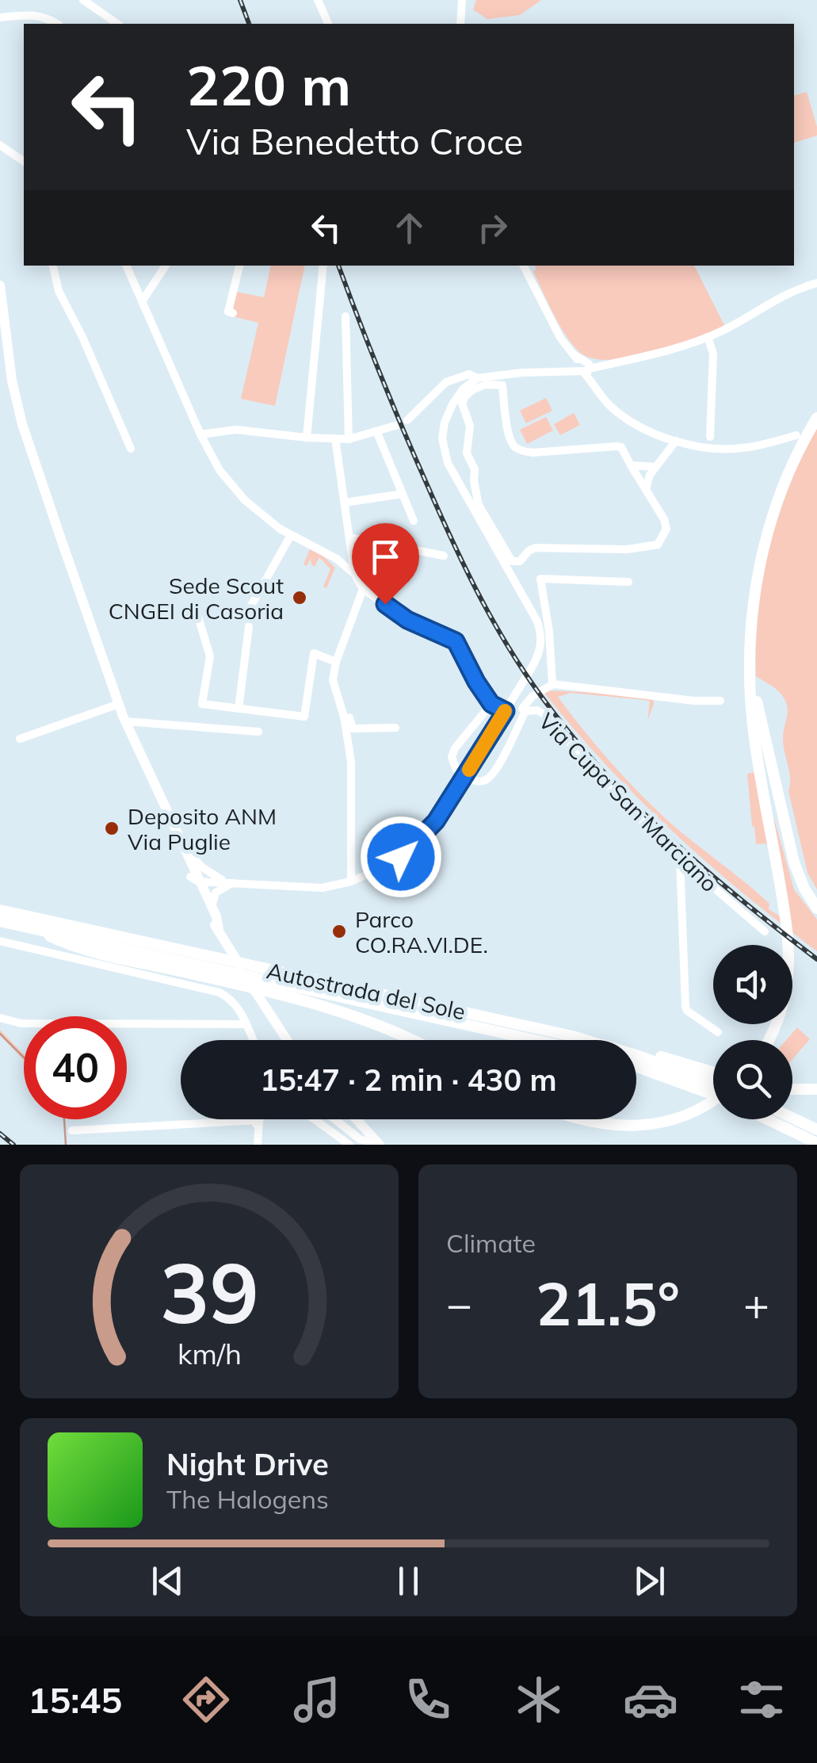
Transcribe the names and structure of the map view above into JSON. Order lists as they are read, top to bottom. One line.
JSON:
{"streets":{"highway":["Autostrada del Sole"],"street":["Via Cupa San Marciano"]},"places":["Sede Scout CNGEI di Casoria","Deposito ANM Via Puglie","Parco CO.RA.VI.DE."],"page":{"turn":["220 m","Via Benedetto Croce"],"limit":"40","trip":"15:47 · 2 min · 430 m","tile":"Climate","heat":["−","21.5°","+"],"song":["Night Drive","The Halogens"],"tabs":"15:45","gauge":["39","km/h"]}}
